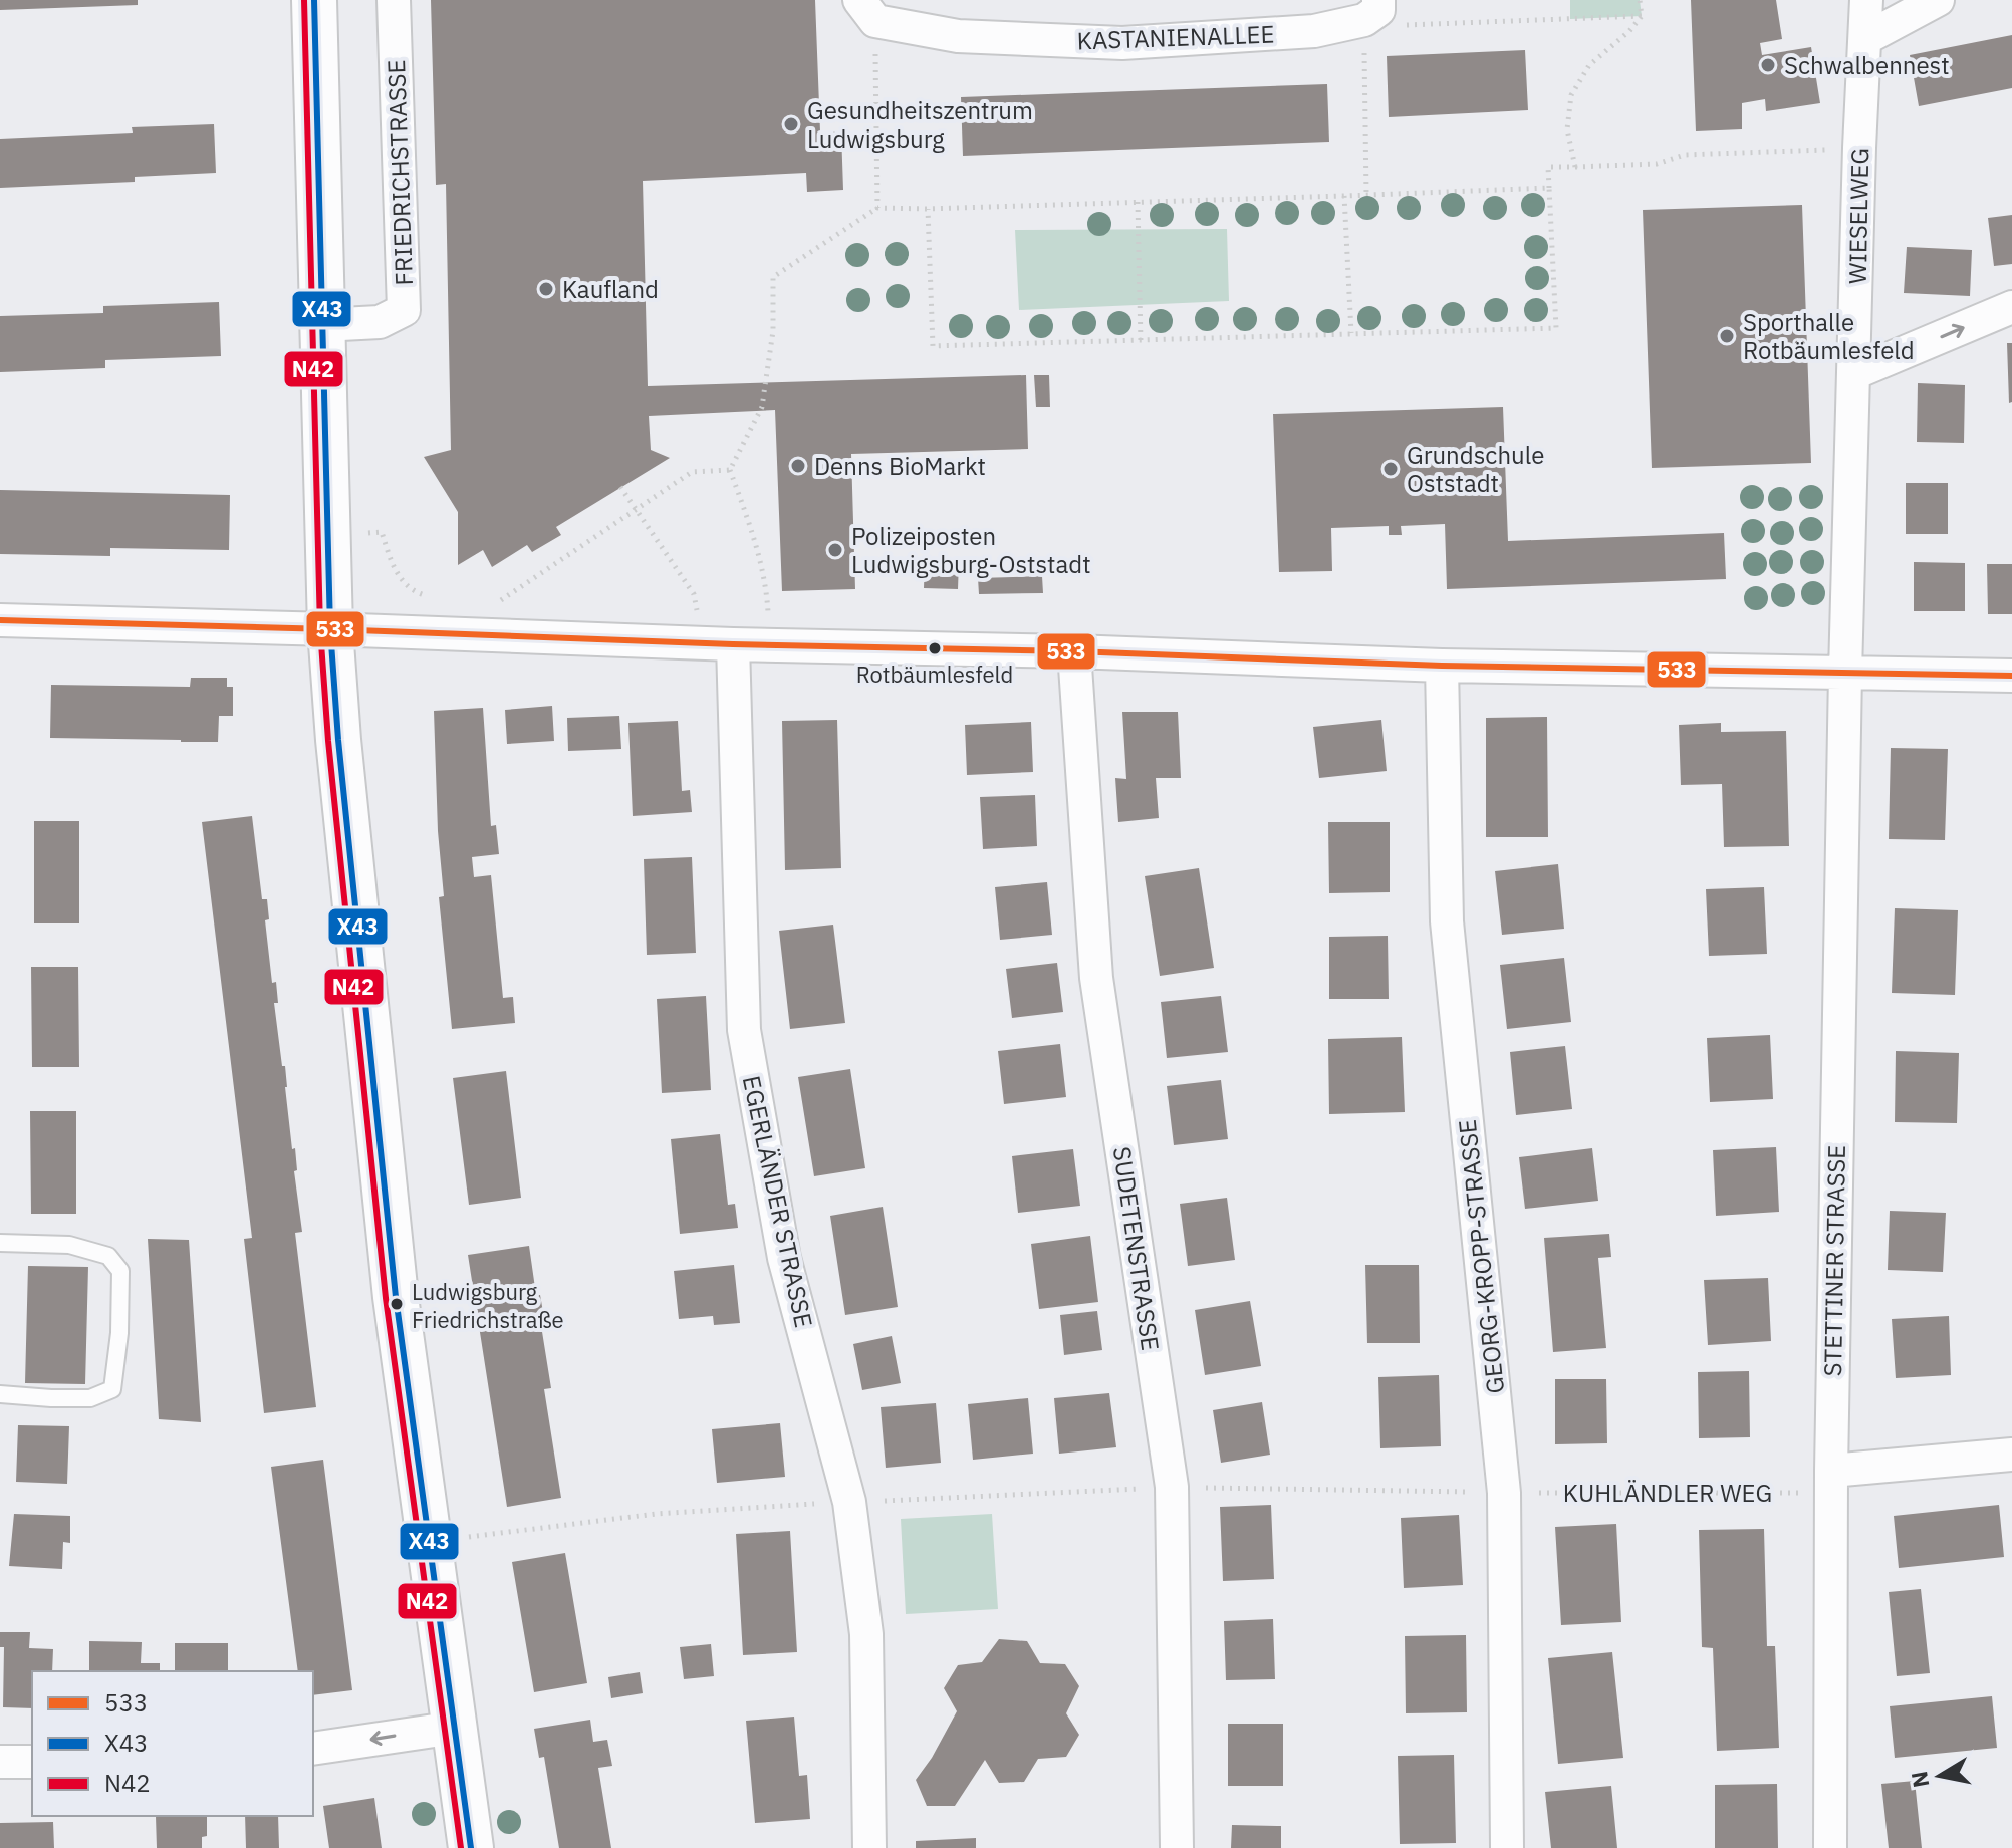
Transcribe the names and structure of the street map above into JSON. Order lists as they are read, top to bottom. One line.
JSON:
{"streets":{"street":["KASTANIENALLEE","FRIEDRICHSTRASSE","WIESELWEG","EGERLÄNDER STRASSE","SUDETENSTRASSE","GEORG-KROPP-STRASSE","STETTINER STRASSE"],"path":["KUHLÄNDLER WEG"]},"crossings":[["WIESELWEG","STETTINER STRASSE"],["EGERLÄNDER STRASSE","KUHLÄNDLER WEG"],["SUDETENSTRASSE","KUHLÄNDLER WEG"],["GEORG-KROPP-STRASSE","KUHLÄNDLER WEG"],["STETTINER STRASSE","KUHLÄNDLER WEG"]],"places":["Schwalbennest","Gesundheitszentrum Ludwigsburg","Kaufland","Sporthalle Rotbäumlesfeld","Denns BioMarkt","Grundschule Oststadt","Polizeiposten Ludwigsburg-Oststadt","Rotbäumlesfeld","Ludwigsburg Friedrichstraße"],"lines":["transit line X43","transit line N42","transit line 533"],"legend":["533","X43","N42"],"north":"left"}
